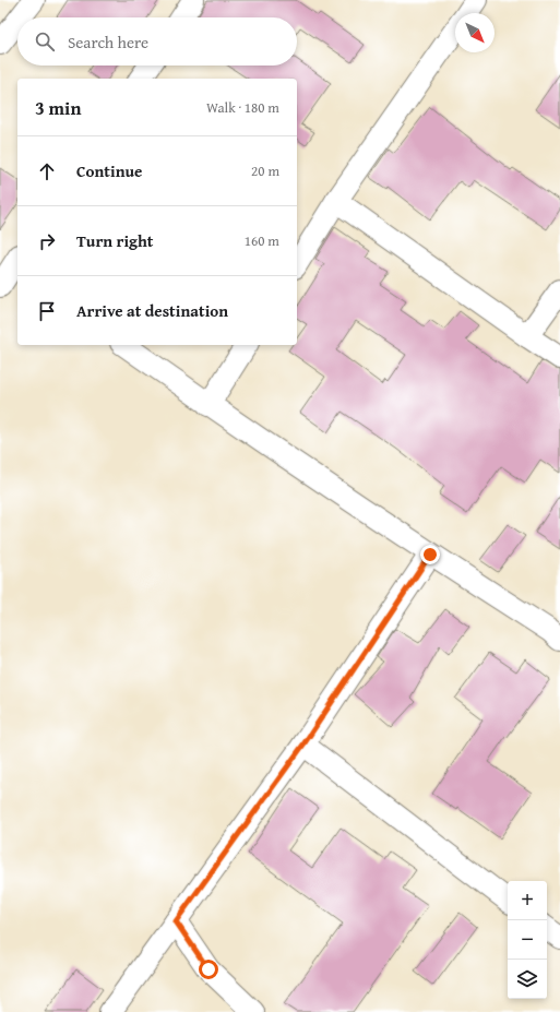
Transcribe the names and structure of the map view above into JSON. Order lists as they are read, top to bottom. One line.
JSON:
{"north":"bottom right","page":{"search":"Search here","heading":["3 min","Walk · 180 m"],"list":[["Continue","20 m"],["Turn right","160 m"],"Arrive at destination"],"map_buttons":["+","−"]}}
